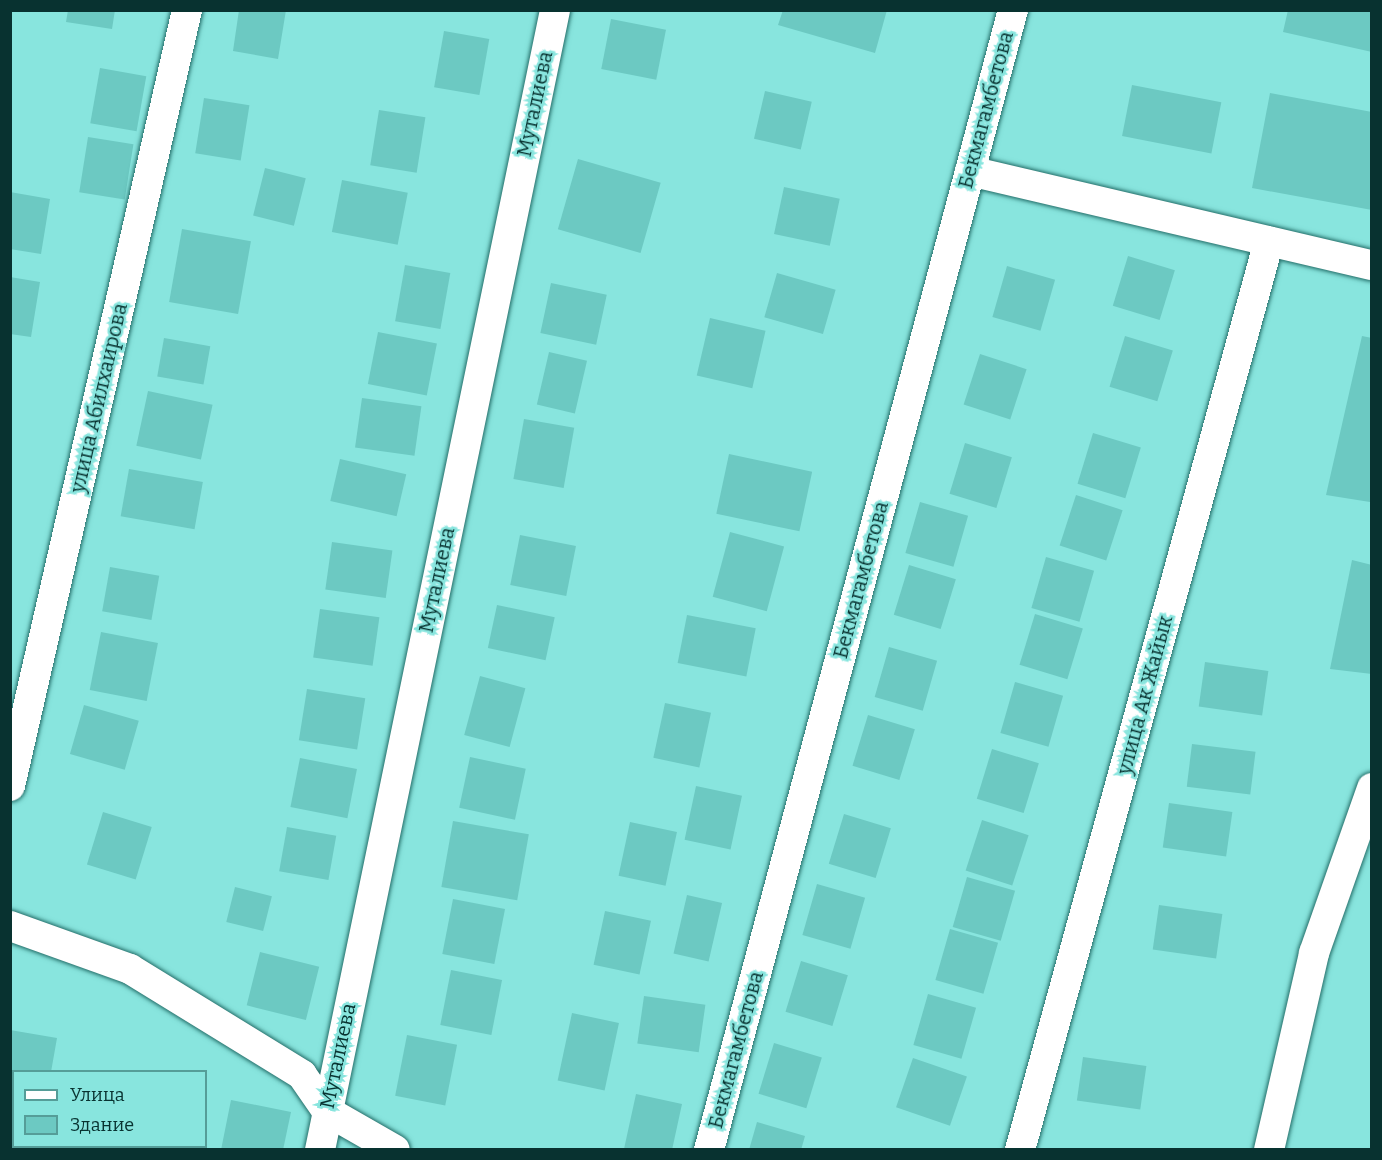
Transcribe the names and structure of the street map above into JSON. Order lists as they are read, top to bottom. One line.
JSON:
{"streets":{"street":["Муталиева","Бекмагамбетова","улица Абилхаирова","улица Ак Жайык"]},"legend":["Улица","Здание"]}
